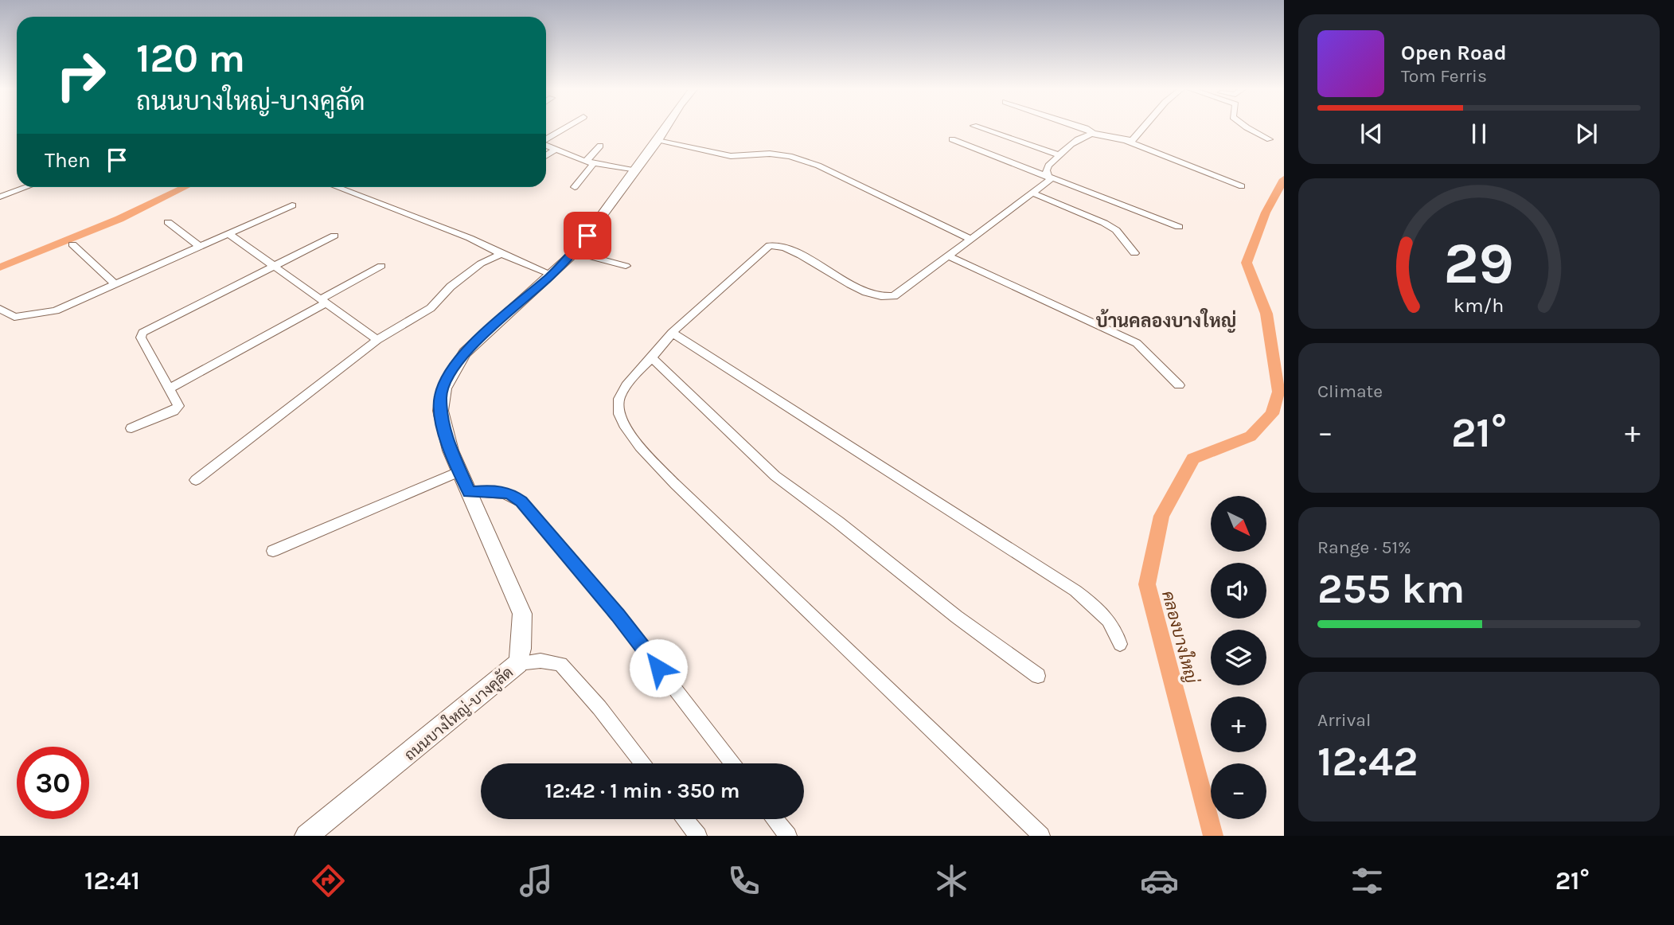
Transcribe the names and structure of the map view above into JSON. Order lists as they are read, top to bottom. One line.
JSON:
{"streets":{"street":["ถนนบางใหญ่-บางคูลัด"]},"districts":["บ้านคลองบางใหญ่"],"water":["คลองบางใหญ่"],"north":"bottom right","page":{"turn":["120 m","ถนนบางใหญ่-บางคูลัด"],"song":["Open Road","Tom Ferris"],"then":"Then","tile":["Climate",["Range · 51%","255 km"],["Arrival","12:42"]],"heat":["−","21°","+"],"map_buttons":["+","−"],"limit":"30","trip":"12:42 · 1 min · 350 m","tabs":["12:41","21°"],"gauge":["29","km/h"]}}
